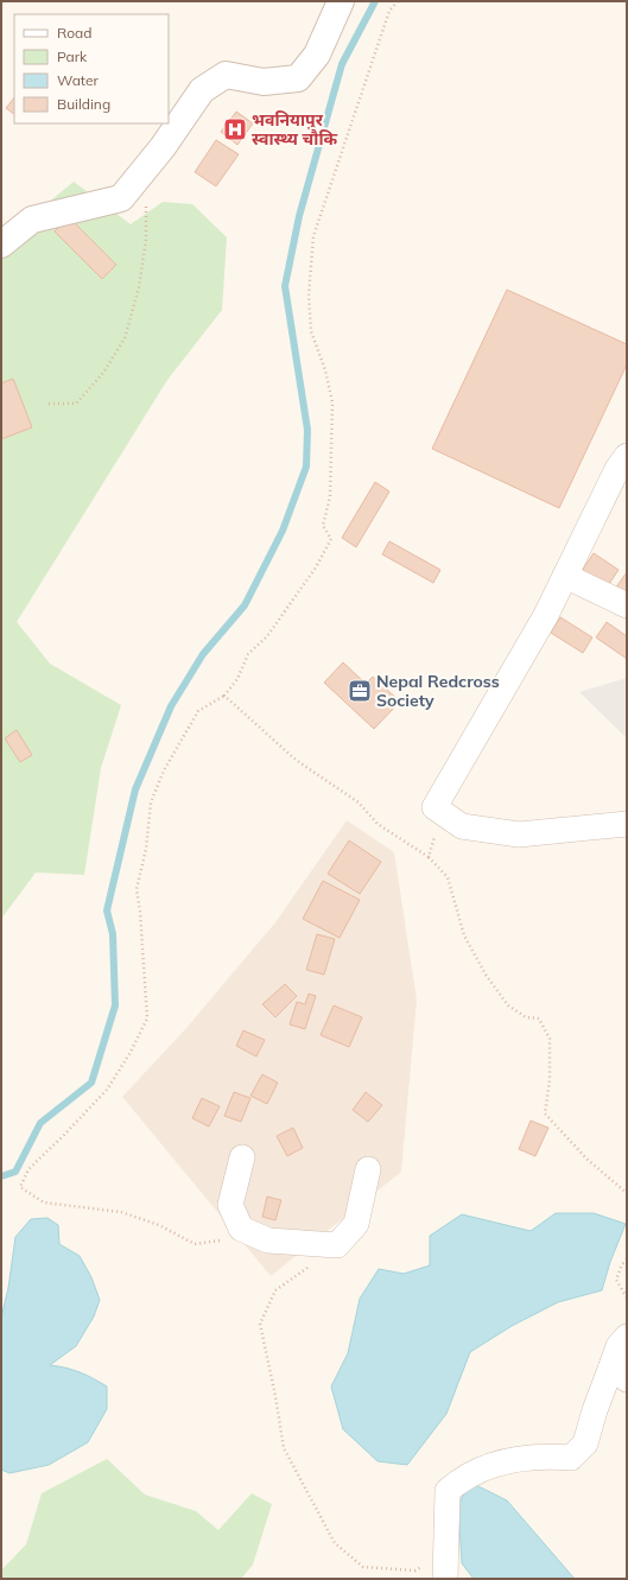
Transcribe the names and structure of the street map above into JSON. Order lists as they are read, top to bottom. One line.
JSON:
{"places":{"hospital":["भवनियापुर स्वास्थ्य चाैकि"],"office":["Nepal Redcross Society"]},"legend":["Road","Park","Water","Building"]}
